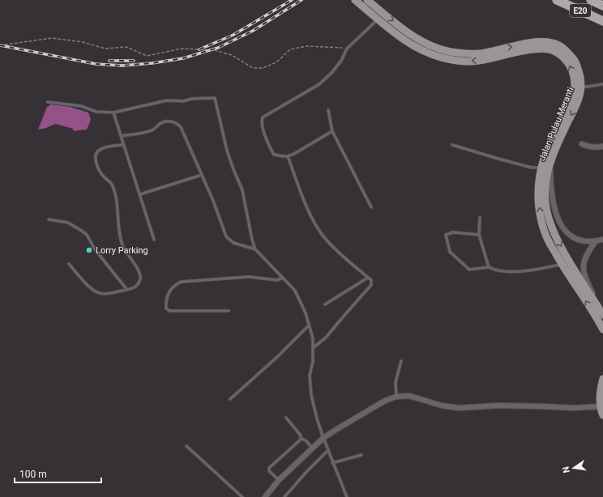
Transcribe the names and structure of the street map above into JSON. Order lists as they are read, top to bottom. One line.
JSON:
{"streets":{"highway":["E20"],"main road":["Jalan Pulau Meranti"]},"places":["Lorry Parking"],"scale_bar":"100 m","north":"left"}
